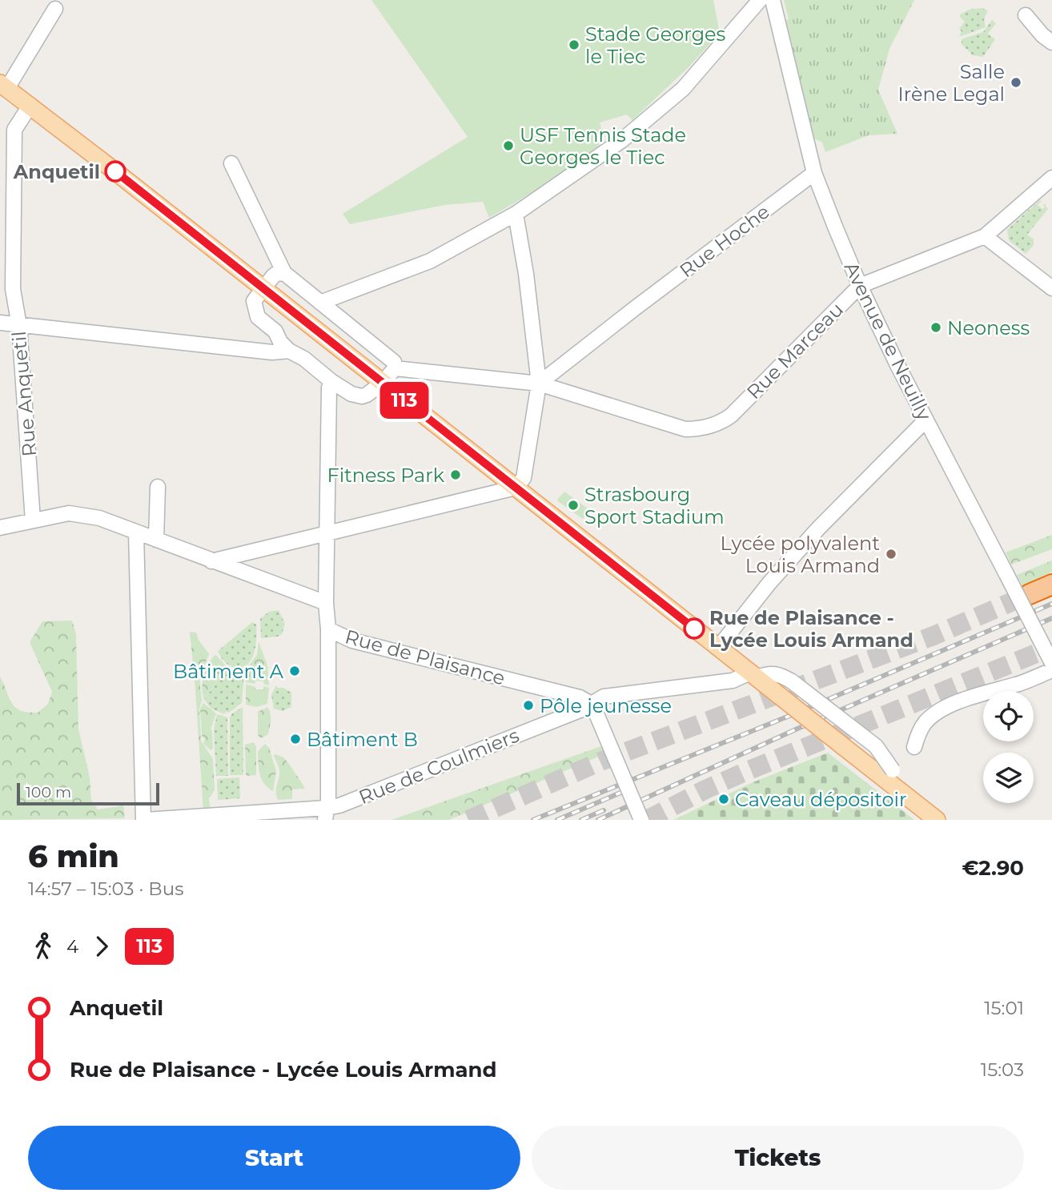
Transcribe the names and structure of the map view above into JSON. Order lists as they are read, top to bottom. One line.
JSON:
{"streets":{"street":["Rue Hoche","Avenue de Neuilly","Rue Marceau","Rue Anquetil","Rue de Plaisance","Rue de Coulmiers"]},"crossings":[["Rue Hoche","Avenue de Neuilly"],["Rue Hoche","Rue Marceau"],["Avenue de Neuilly","Rue Marceau"],["Rue de Plaisance","Rue de Coulmiers"]],"places":["Stade Georges le Tiec","Salle Irène Legal","USF Tennis Stade Georges le Tiec","Anquetil","Neoness","Fitness Park","Strasbourg Sport Stadium","Lycée polyvalent Louis Armand","Rue de Plaisance - Lycée Louis Armand","Bâtiment A","Pôle jeunesse","Bâtiment B","Caveau dépositoir"],"lines":["bus line 113"],"scale_bar":"100 m","page":{"on_map":"113","scale":"100 m","heading":["6 min","14:57 – 15:03 · Bus","€2.90"],"legs":["4","113"],"list":[{"name":"Anquetil","value":"15:01"},{"name":"Rue de Plaisance - Lycée Louis Armand","value":"15:03"}],"buttons":["Start","Tickets"]}}
